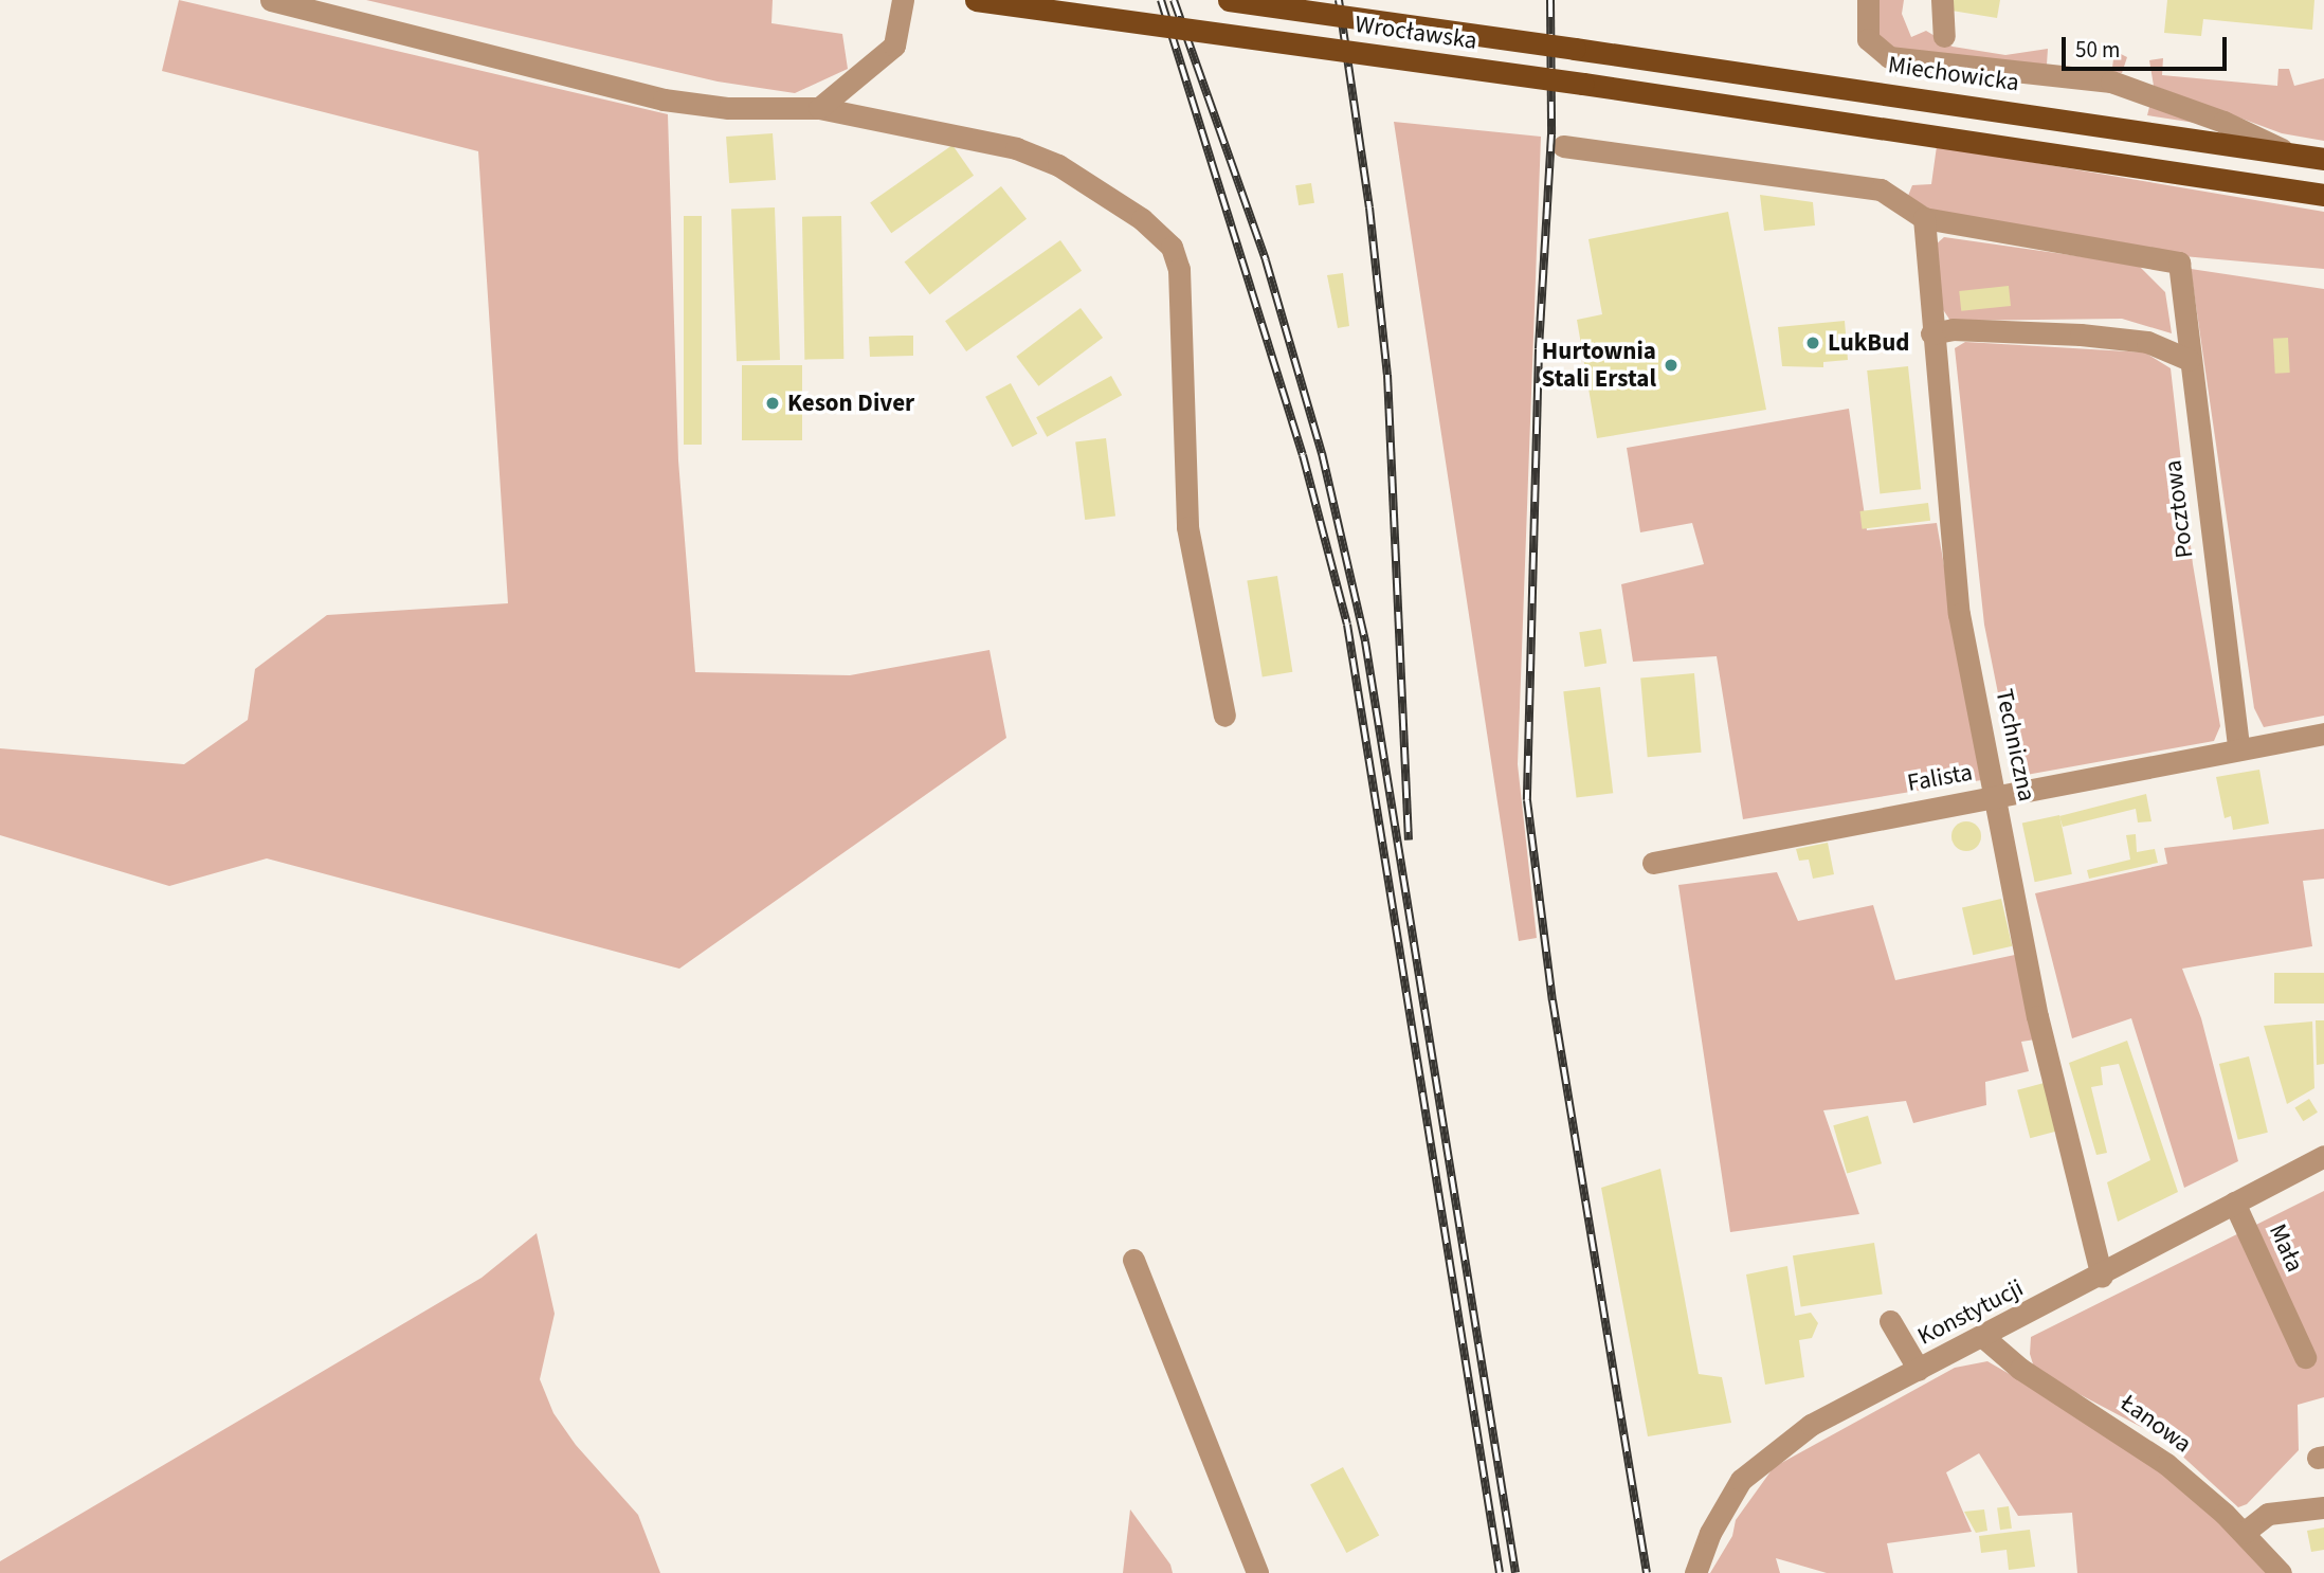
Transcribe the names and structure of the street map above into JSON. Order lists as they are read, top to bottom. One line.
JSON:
{"streets":{"main road":["Wrocławska","Miechowicka"],"street":["Pocztowa","Techniczna","Falista","Mała","Konstytucji","Łanowa"]},"crossings":[["Wrocławska","Miechowicka"],["Pocztowa","Techniczna"],["Pocztowa","Falista"],["Techniczna","Falista"],["Techniczna","Konstytucji"],["Mała","Konstytucji"],["Konstytucji","Łanowa"]],"places":["LukBud","Hurtownia Stali Erstal","Keson Diver"],"scale_bar":"50 m"}
